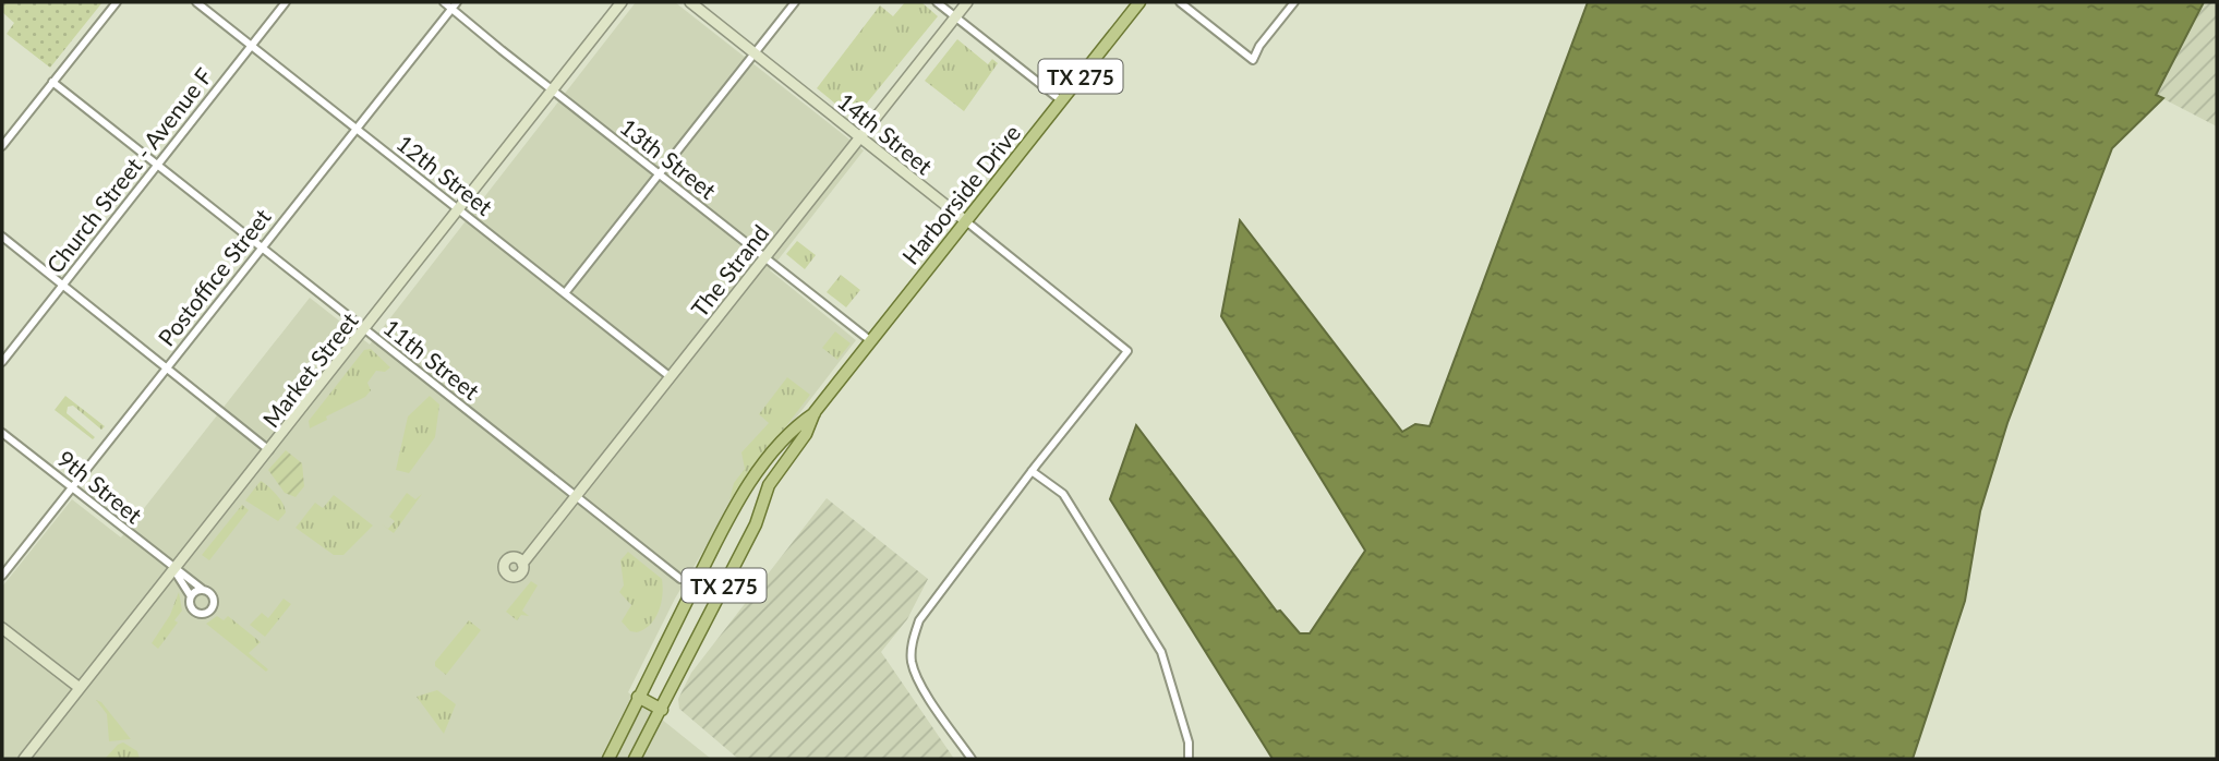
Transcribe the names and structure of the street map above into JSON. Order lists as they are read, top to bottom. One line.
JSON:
{"streets":{"main road":["TX 275","14th Street","Harborside Drive","The Strand","Market Street"],"street":["13th Street","Church Street - Avenue F","12th Street","Postoffice Street","11th Street","9th Street"]},"crossings":[["14th Street","Harborside Drive"],["14th Street","The Strand"],["13th Street","Harborside Drive"],["13th Street","The Strand"],["13th Street","Postoffice Street"],["13th Street","Market Street"],["Church Street - Avenue F","12th Street"],["Church Street - Avenue F","11th Street"],["12th Street","The Strand"],["12th Street","Postoffice Street"],["12th Street","Market Street"],["The Strand","11th Street"],["Postoffice Street","11th Street"],["Postoffice Street","9th Street"],["11th Street","Market Street"],["Market Street","9th Street"]]}
